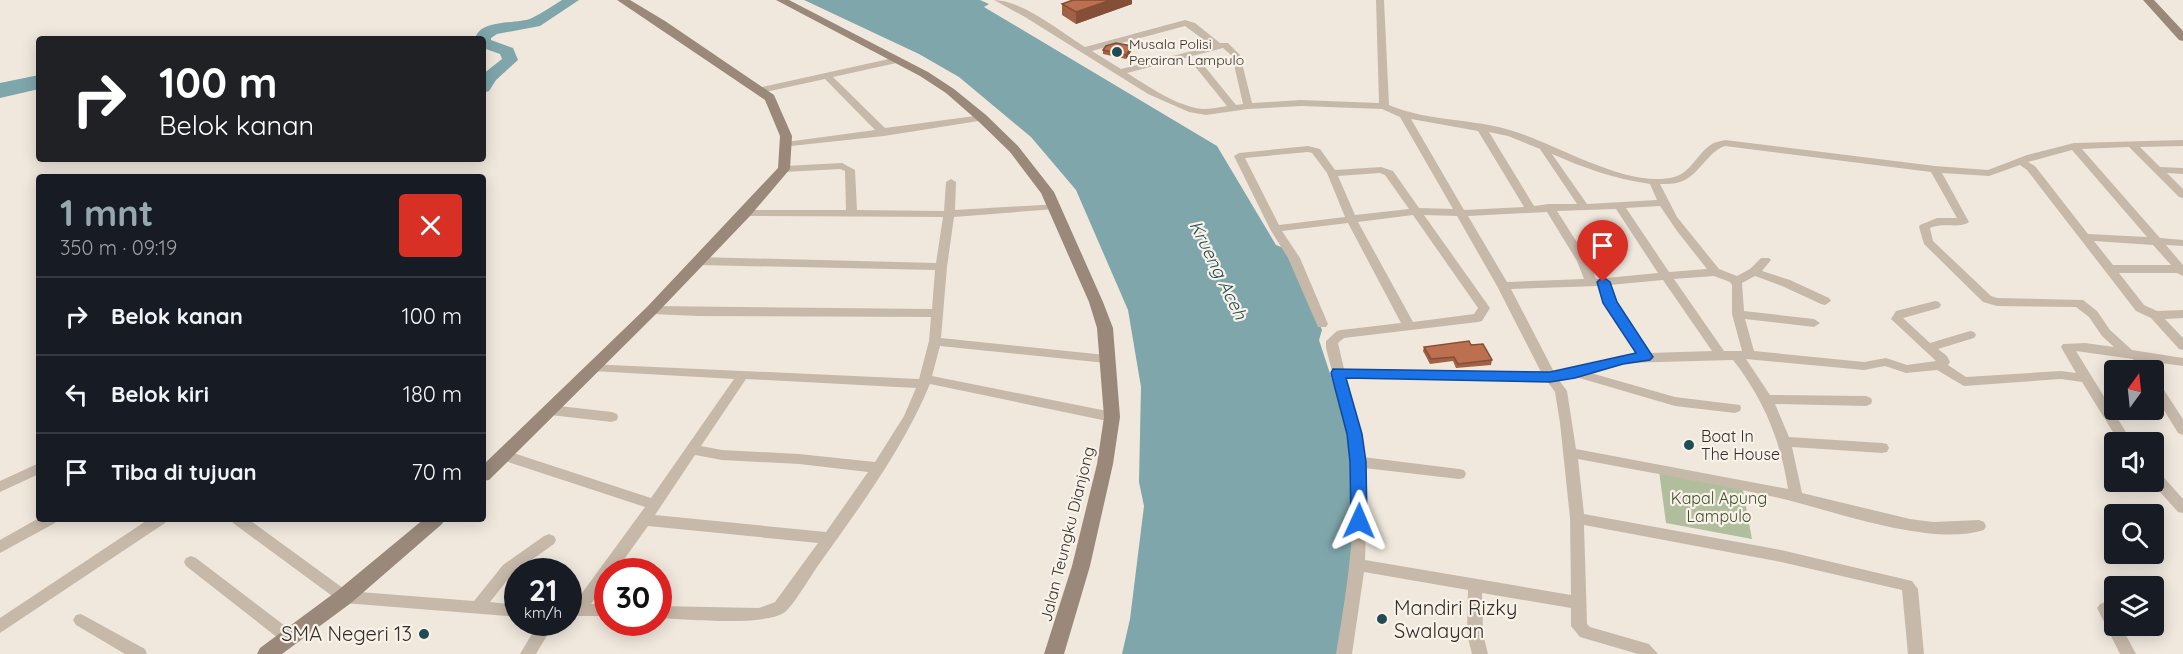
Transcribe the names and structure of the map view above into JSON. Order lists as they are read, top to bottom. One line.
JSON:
{"streets":{"street":["Jalan Teungku Dianjong"]},"water":["Krueng Aceh"],"parks":["Kapal Apung Lampulo"],"places":["Musala Polisi Perairan Lampulo","Boat In The House","Mandiri Rizky Swalayan","SMA Negeri 13"],"north":"top","page":{"turn":["100 m","Belok kanan"],"heading":["1 mnt","350 m · 09:19"],"list":[{"name":"Belok kanan","value":"100 m"},{"name":"Belok kiri","value":"180 m"},{"name":"Tiba di tujuan","value":"70 m"}],"speed":"21 km/h","limit":"30"}}
